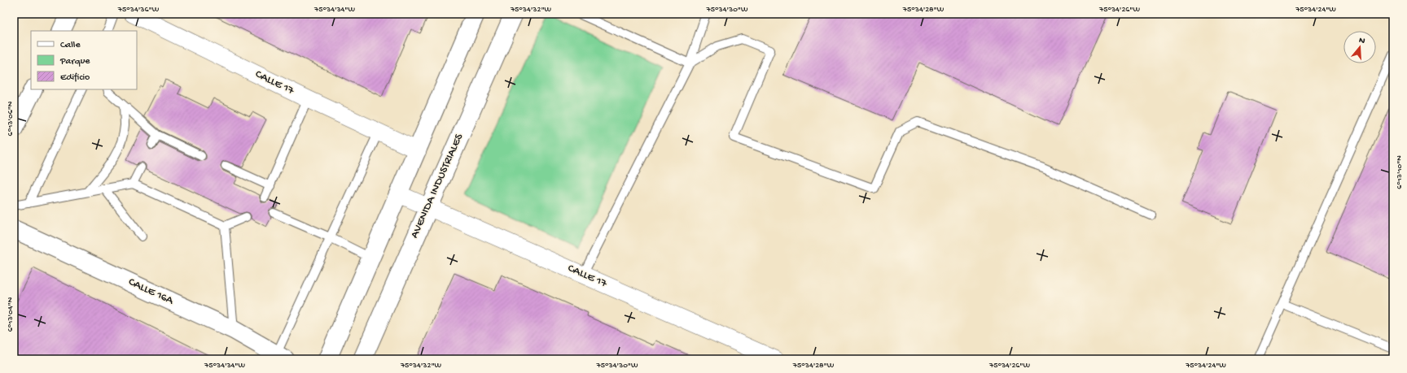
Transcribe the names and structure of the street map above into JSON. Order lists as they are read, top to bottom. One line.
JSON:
{"streets":{"main road":["AVENIDA INDUSTRIALES","CALLE 16A"],"street":["CALLE 17"]},"crossings":[["CALLE 17","AVENIDA INDUSTRIALES"]],"legend":["Calle","Parque","Edificio"],"north":"top","coordinates":["75°34'36\"W","75°34'34\"W","75°34'32\"W","75°34'30\"W","75°34'28\"W","75°34'26\"W","75°34'24\"W","6°13'06\"N","6°13'10\"N","6°13'04\"N"]}
